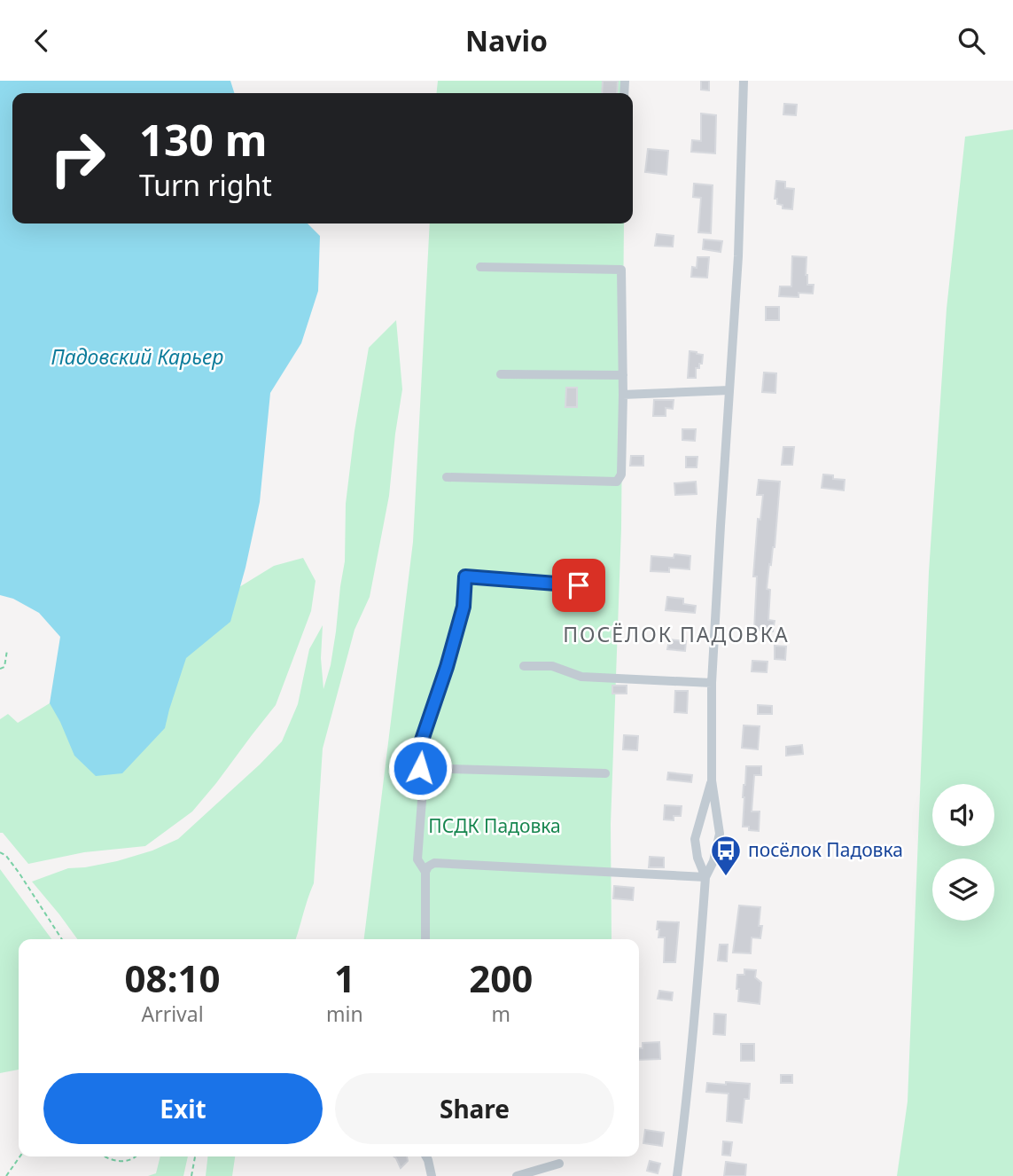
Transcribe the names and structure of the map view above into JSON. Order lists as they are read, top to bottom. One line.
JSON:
{"districts":["ПОСЁЛОК ПАДОВКА"],"water":["Падовский Карьер"],"parks":["ПСДК Падовка"],"places":{"bus stop":["посёлок Падовка"]},"page":{"header":"Navio","turn":["130 m","Turn right"],"eta":["08:10","Arrival","1","min","200","m"],"buttons":["Exit","Share"]}}
